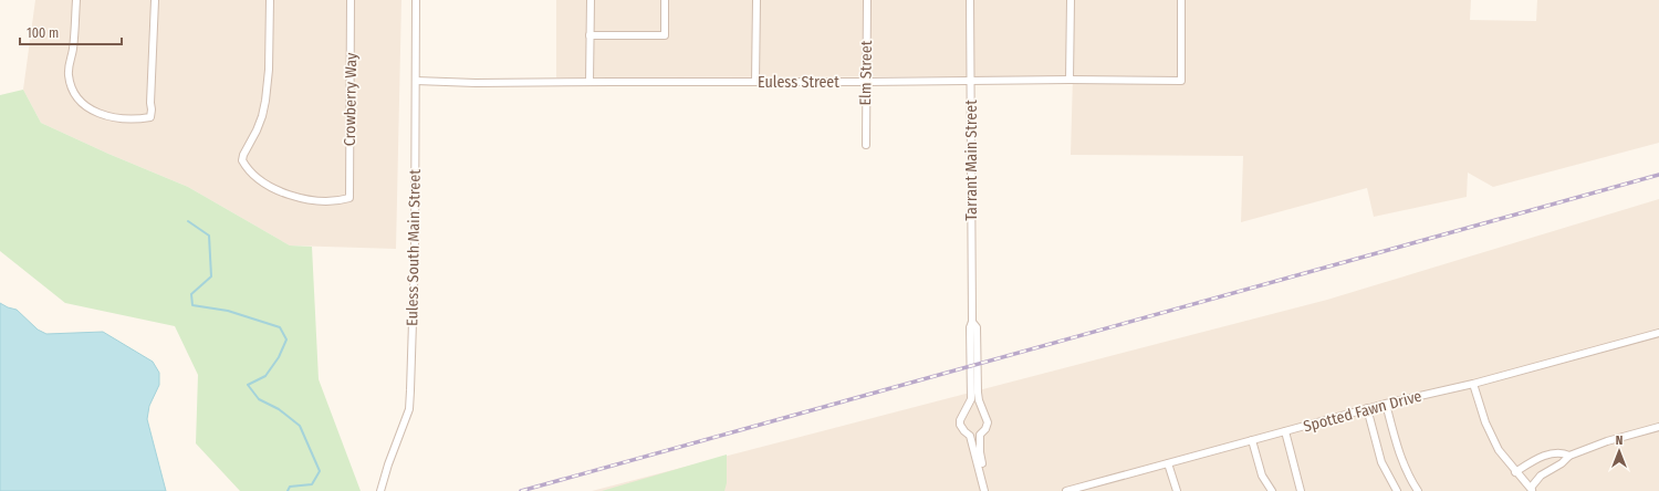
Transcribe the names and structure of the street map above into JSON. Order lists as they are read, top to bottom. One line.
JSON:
{"streets":{"street":["Elm Street","Euless Street","Crowberry Way","Tarrant Main Street","Euless South Main Street","Spotted Fawn Drive"]},"crossings":[["Elm Street","Euless Street"],["Euless Street","Tarrant Main Street"],["Euless Street","Euless South Main Street"]],"scale_bar":"100 m","north":"top"}
